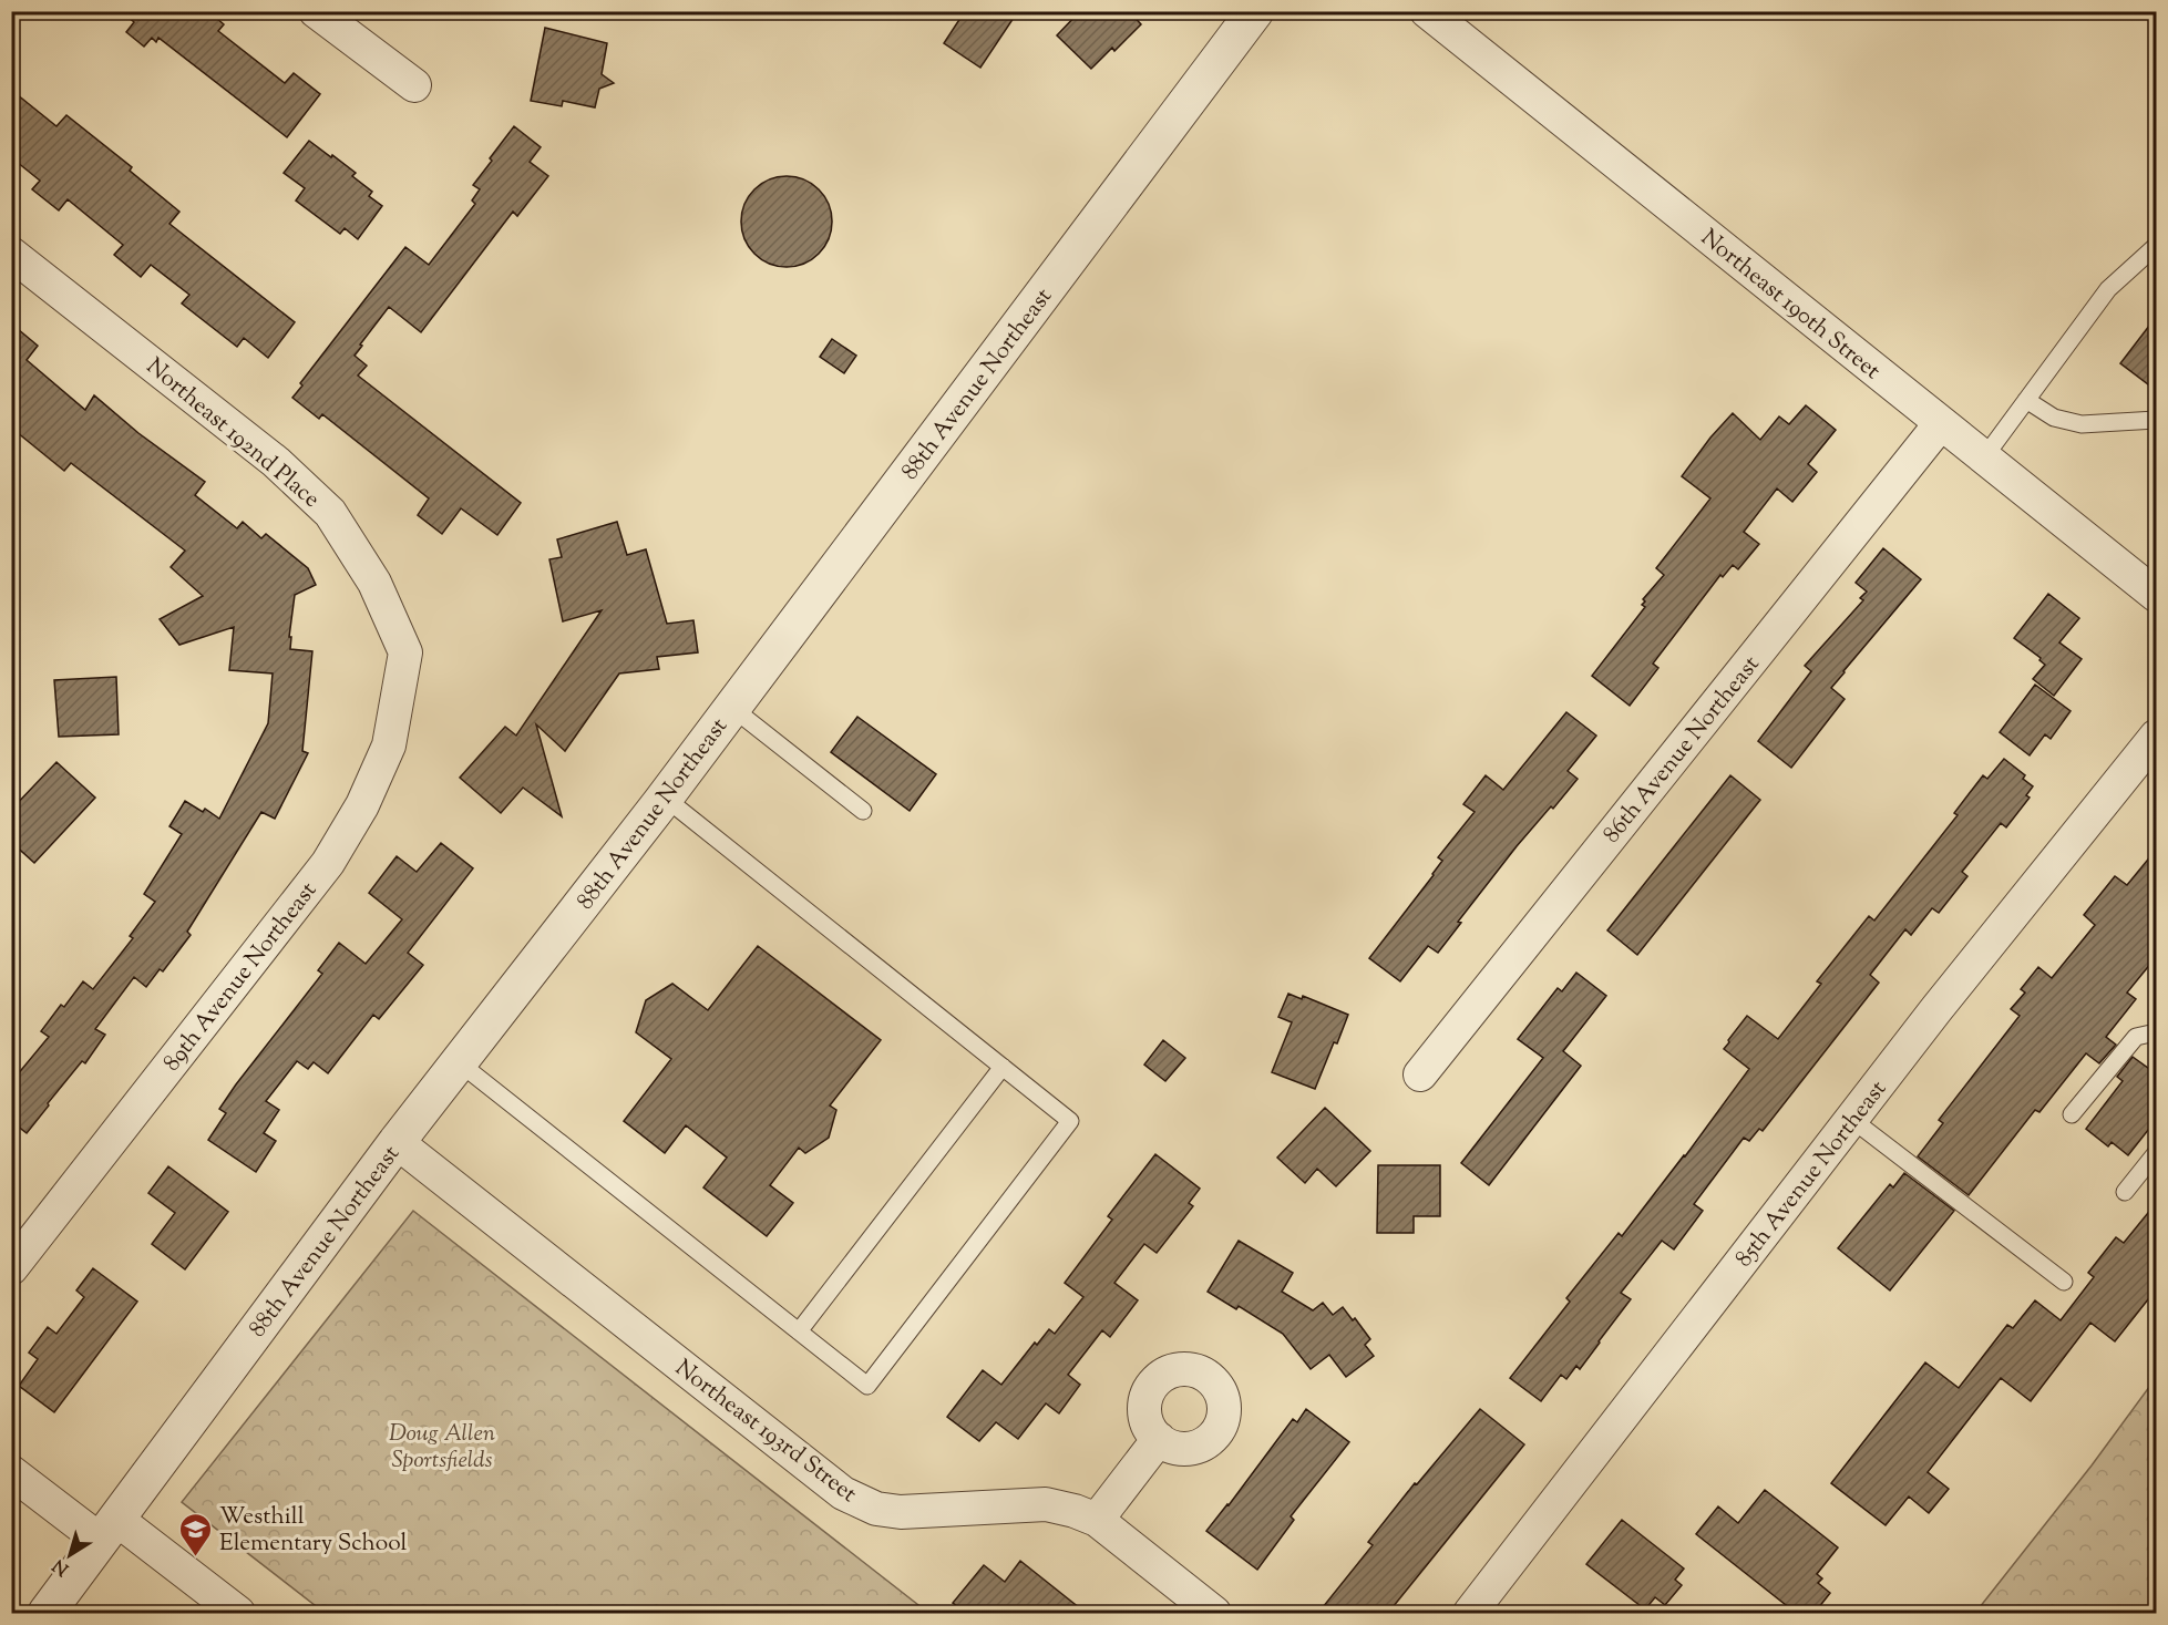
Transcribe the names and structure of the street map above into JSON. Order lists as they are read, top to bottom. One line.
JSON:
{"streets":{"street":["Northeast 190th Street","88th Avenue Northeast","Northeast 192nd Place","86th Avenue Northeast","89th Avenue Northeast","85th Avenue Northeast","Northeast 193rd Street"]},"crossings":[["Northeast 190th Street","86th Avenue Northeast"],["88th Avenue Northeast","Northeast 193rd Street"],["Northeast 192nd Place","89th Avenue Northeast"]],"parks":["Doug Allen Sportsfields"],"places":{"school or university":["Westhill Elementary School"]},"north":"bottom left"}
